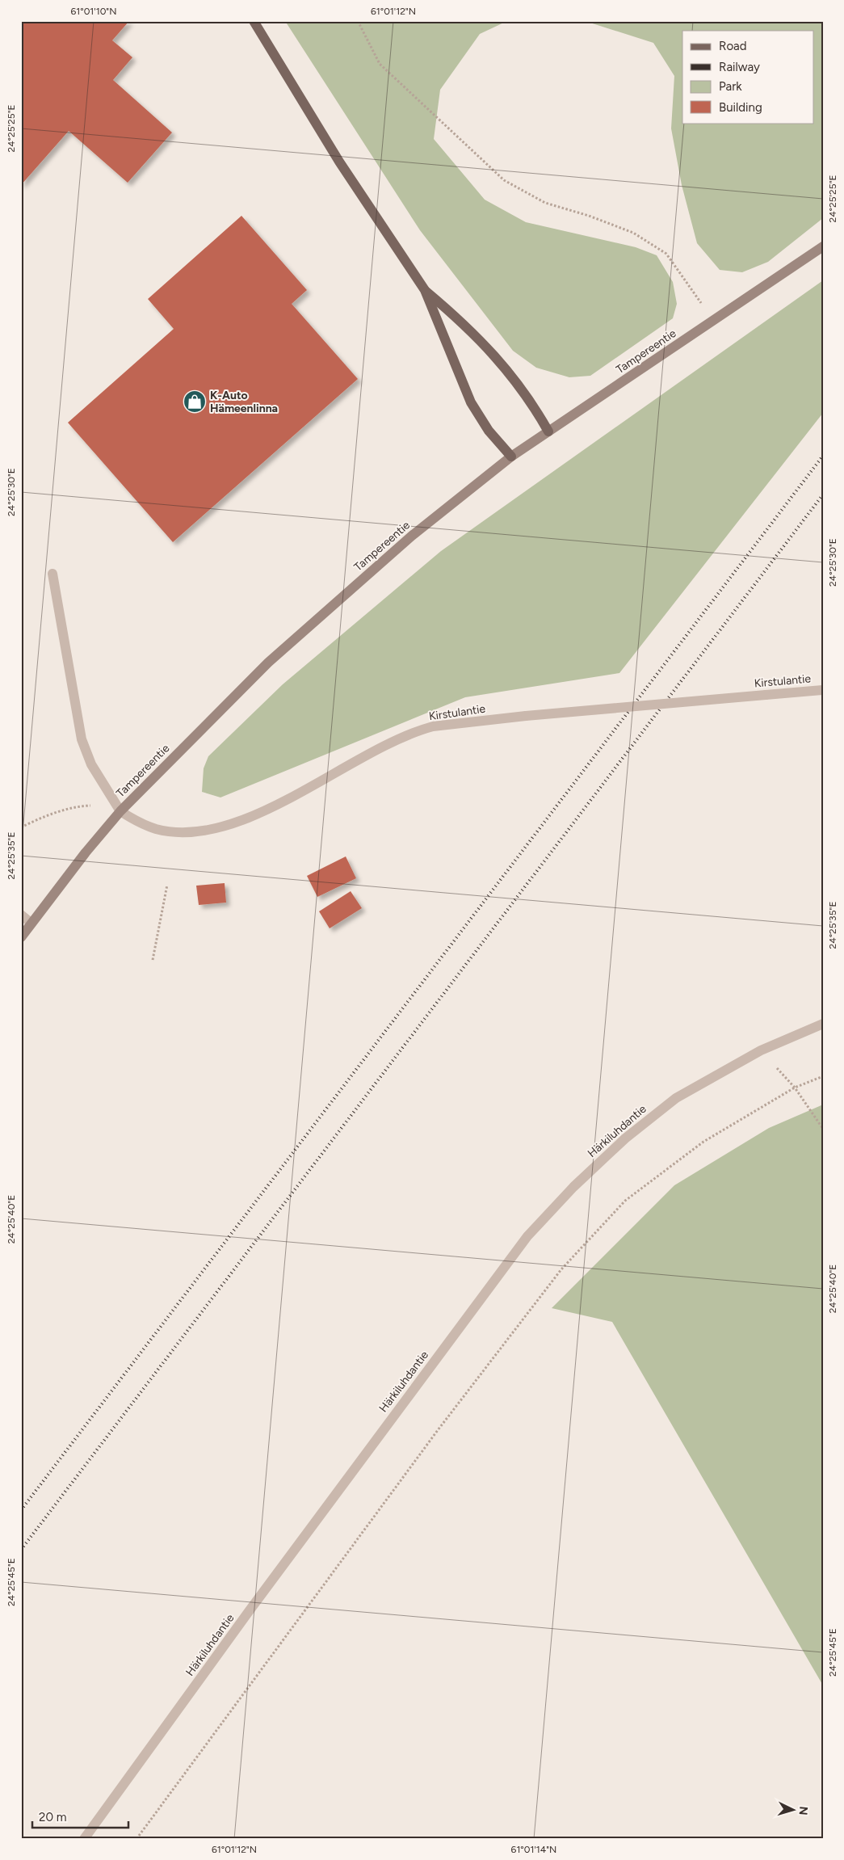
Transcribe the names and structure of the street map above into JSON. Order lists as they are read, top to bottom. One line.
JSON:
{"streets":{"main road":["Tampereentie"],"street":["Kirstulantie","Härkiluhdantie"]},"crossings":[["Tampereentie","Kirstulantie"]],"places":{"shop":["K-Auto Hämeenlinna"]},"legend":["Road","Railway","Park","Building"],"scale_bar":"20 m","north":"right","coordinates":["61°01'10\"N","61°01'12\"N","24°25'25\"E","24°25'30\"E","24°25'35\"E","24°25'40\"E","24°25'45\"E","61°01'14\"N"]}
